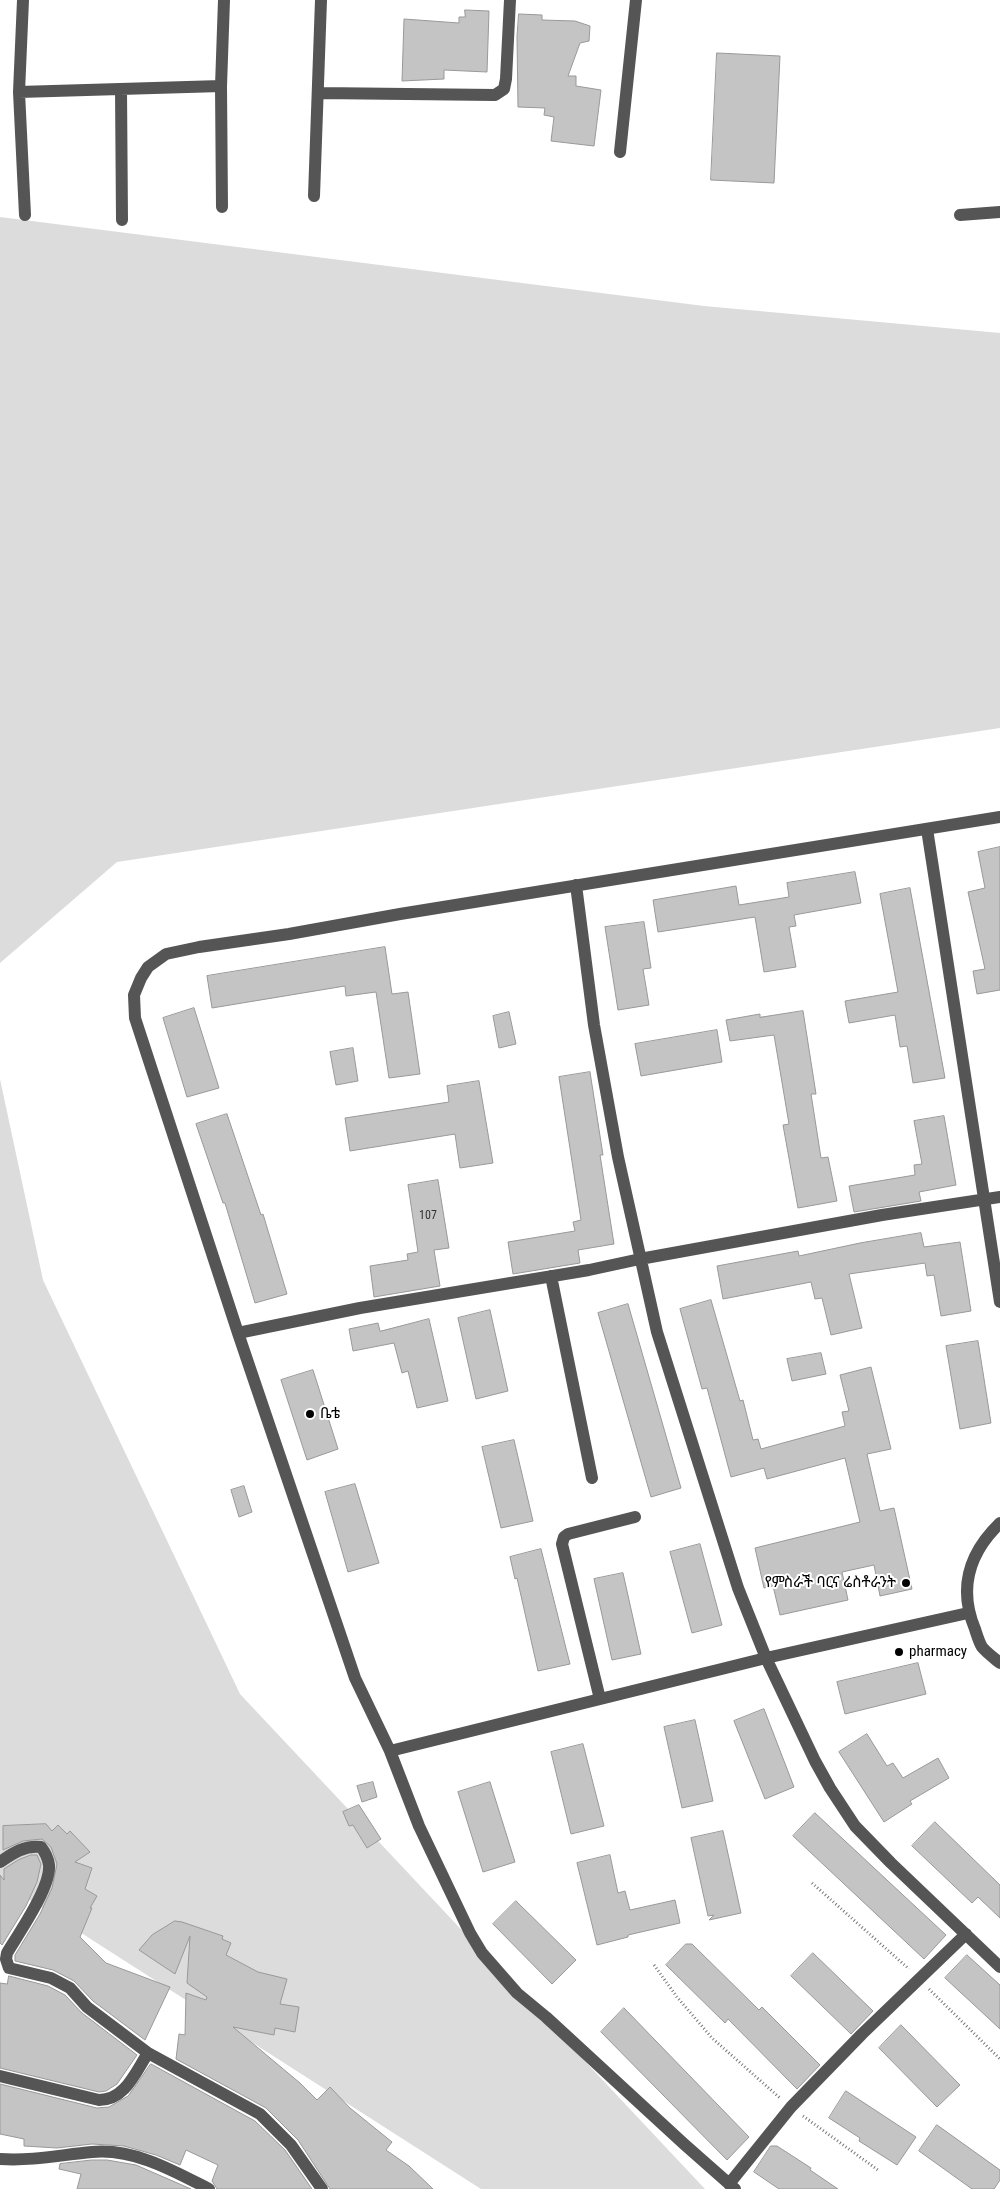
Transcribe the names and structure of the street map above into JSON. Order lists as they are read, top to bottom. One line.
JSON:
{"places":["ቤቴ","የምስራች ባርና ሬስቶራንት","pharmacy"],"house_numbers":["107"]}
